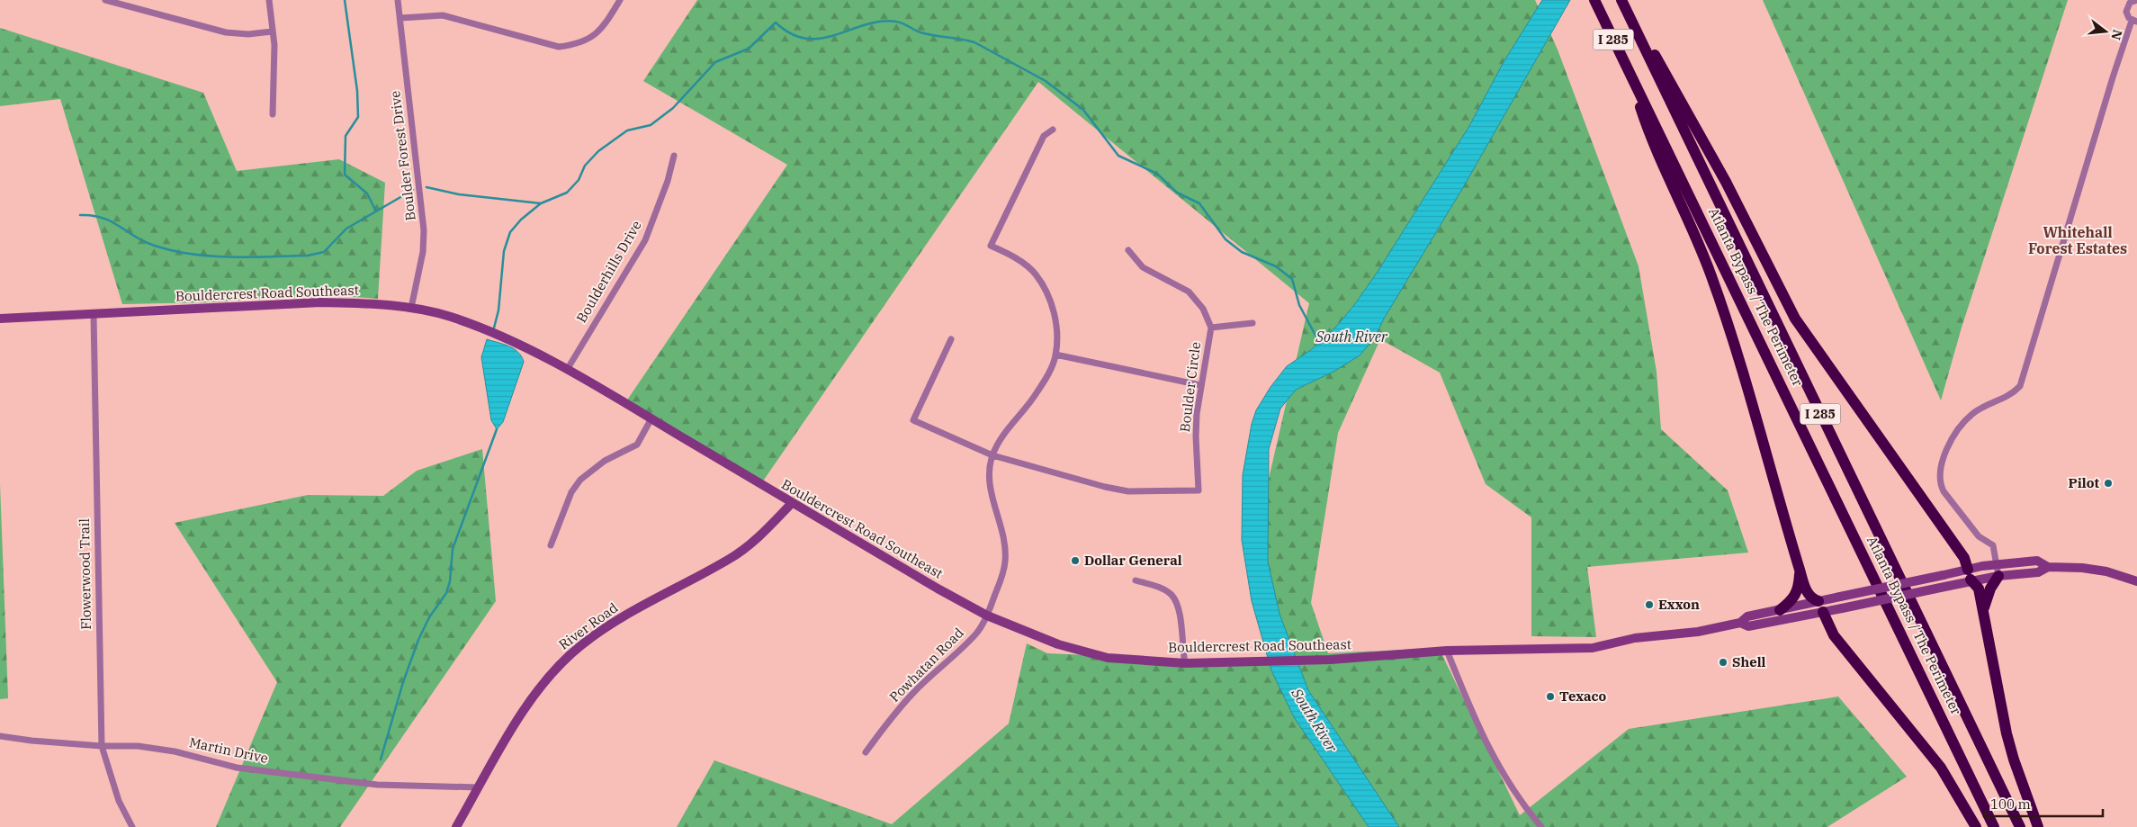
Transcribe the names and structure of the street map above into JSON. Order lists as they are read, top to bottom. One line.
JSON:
{"streets":{"highway":["I 285","Atlanta Bypass / The Perimeter"],"street":["Boulder Forest Drive","Boulderhills Drive","Bouldercrest Road Southeast","Boulder Circle","Flowerwood Trail","River Road","Powhatan Road","Martin Drive"]},"crossings":[["Boulder Forest Drive","Bouldercrest Road Southeast"],["Boulderhills Drive","Bouldercrest Road Southeast"],["Bouldercrest Road Southeast","Flowerwood Trail"],["Bouldercrest Road Southeast","River Road"],["Bouldercrest Road Southeast","Powhatan Road"],["Boulder Circle","Powhatan Road"],["Flowerwood Trail","Martin Drive"],["River Road","Martin Drive"]],"districts":["Whitehall Forest Estates"],"water":["South River"],"places":["Pilot","Dollar General","Exxon","Shell","Texaco"],"scale_bar":"100 m","north":"right"}
